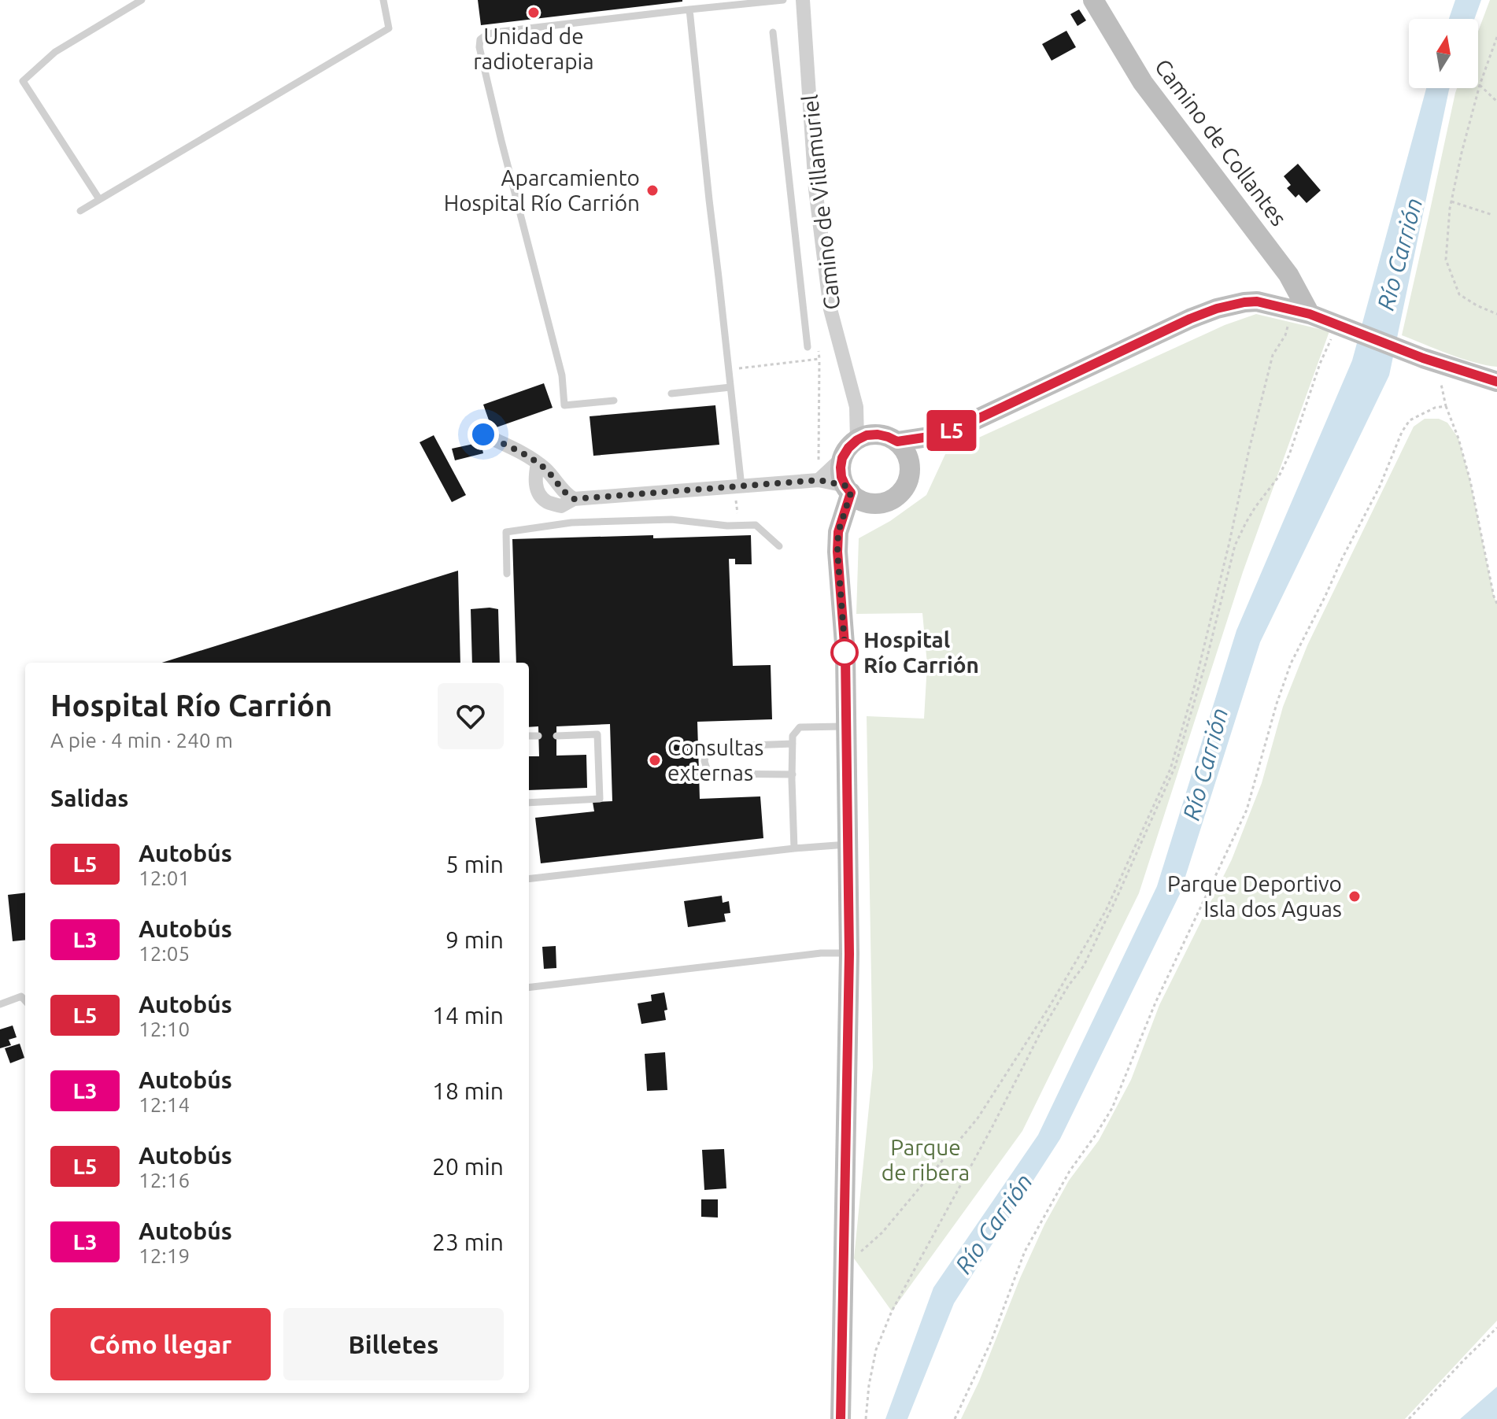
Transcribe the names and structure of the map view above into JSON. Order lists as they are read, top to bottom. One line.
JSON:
{"streets":{"main road":["Camino de Collantes"],"street":["Camino de Villamuriel"]},"water":["Río Carrión"],"parks":["Parque de ribera"],"places":["Unidad de radioterapia","Aparcamiento Hospital Río Carrión","Hospital Río Carrión","Consultas externas","Parque Deportivo Isla dos Aguas"],"lines":["bus line L5"],"north":"top","page":{"on_map":"L5","heading":[["Hospital Río Carrión","A pie · 4 min · 240 m"],"Salidas"],"list":[{"mark":"L5","name":"Autobús","note":"12:01","value":"5 min"},{"mark":"L3","name":"Autobús","note":"12:05","value":"9 min"},{"mark":"L5","name":"Autobús","note":"12:10","value":"14 min"},{"mark":"L3","name":"Autobús","note":"12:14","value":"18 min"},{"mark":"L5","name":"Autobús","note":"12:16","value":"20 min"},{"mark":"L3","name":"Autobús","note":"12:19","value":"23 min"}],"buttons":["Cómo llegar","Billetes"]}}
